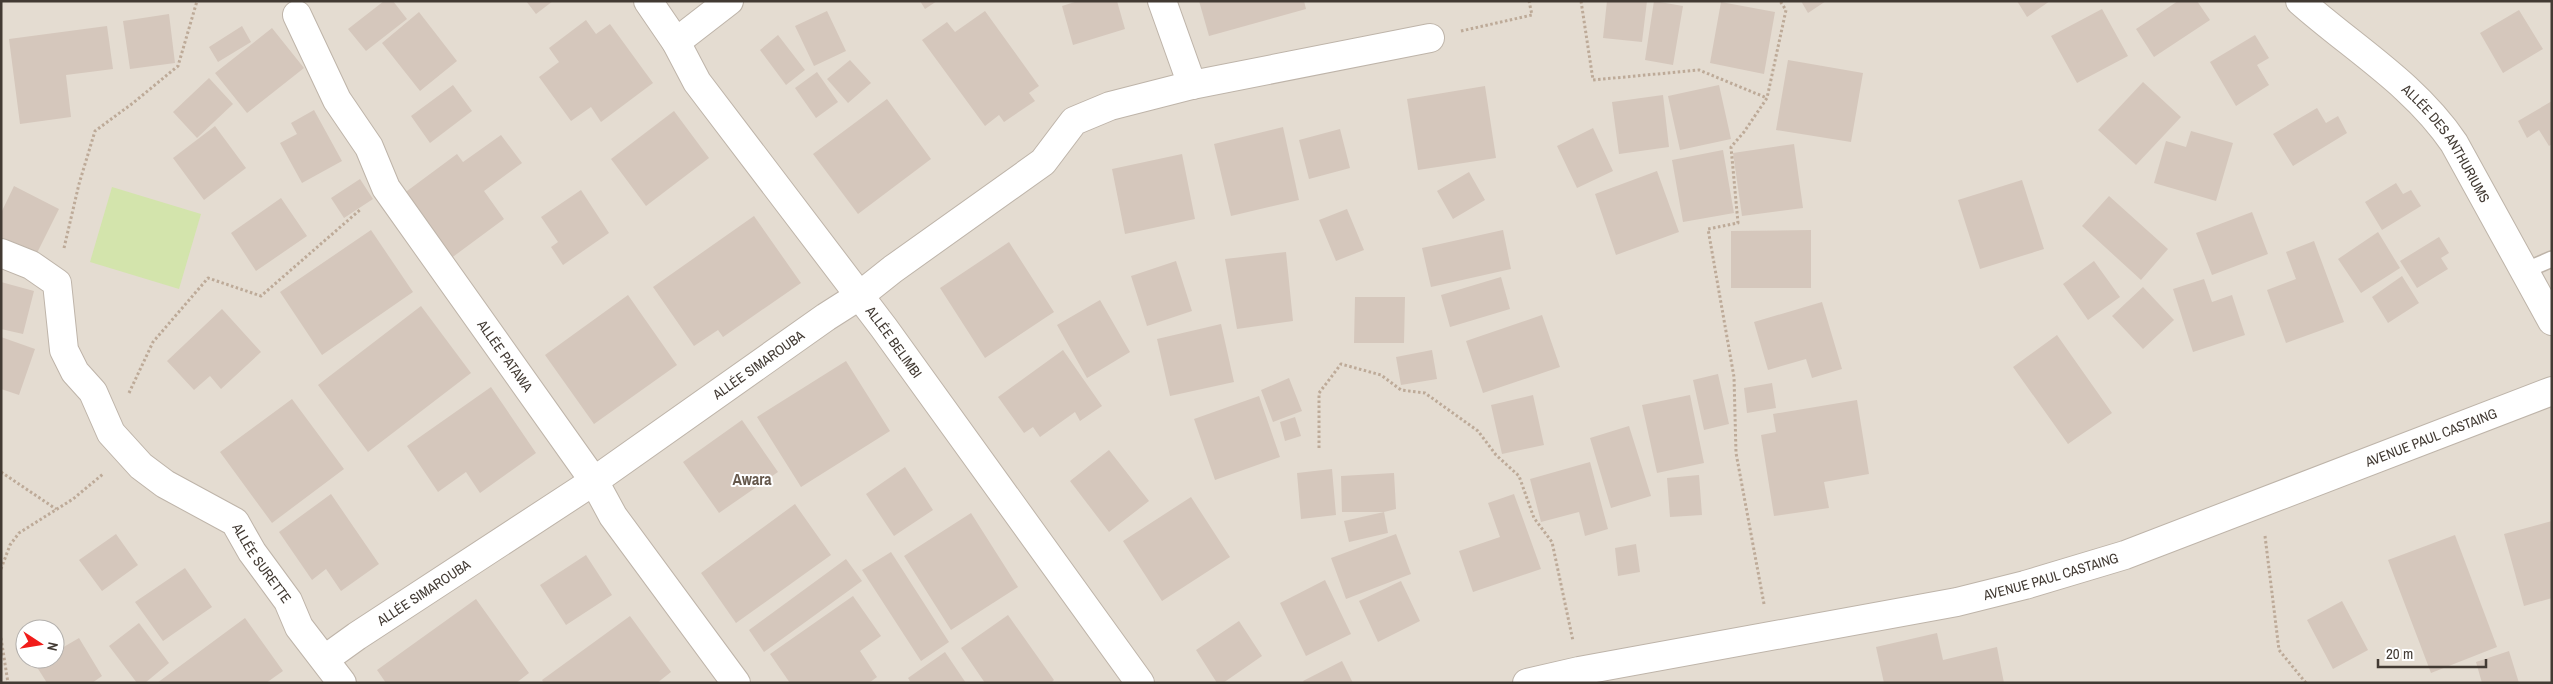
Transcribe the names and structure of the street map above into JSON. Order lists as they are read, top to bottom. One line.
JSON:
{"streets":{"street":["ALLÉE DES ANTHURIUMS","ALLÉE BELIMBI","ALLÉE PATAWA","ALLÉE SIMAROUBA","AVENUE PAUL CASTAING","ALLÉE SURETTE"]},"crossings":[["ALLÉE BELIMBI","ALLÉE SIMAROUBA"],["ALLÉE PATAWA","ALLÉE SIMAROUBA"],["ALLÉE SIMAROUBA","ALLÉE SURETTE"]],"districts":["Awara"],"scale_bar":"20 m","north":"right"}
